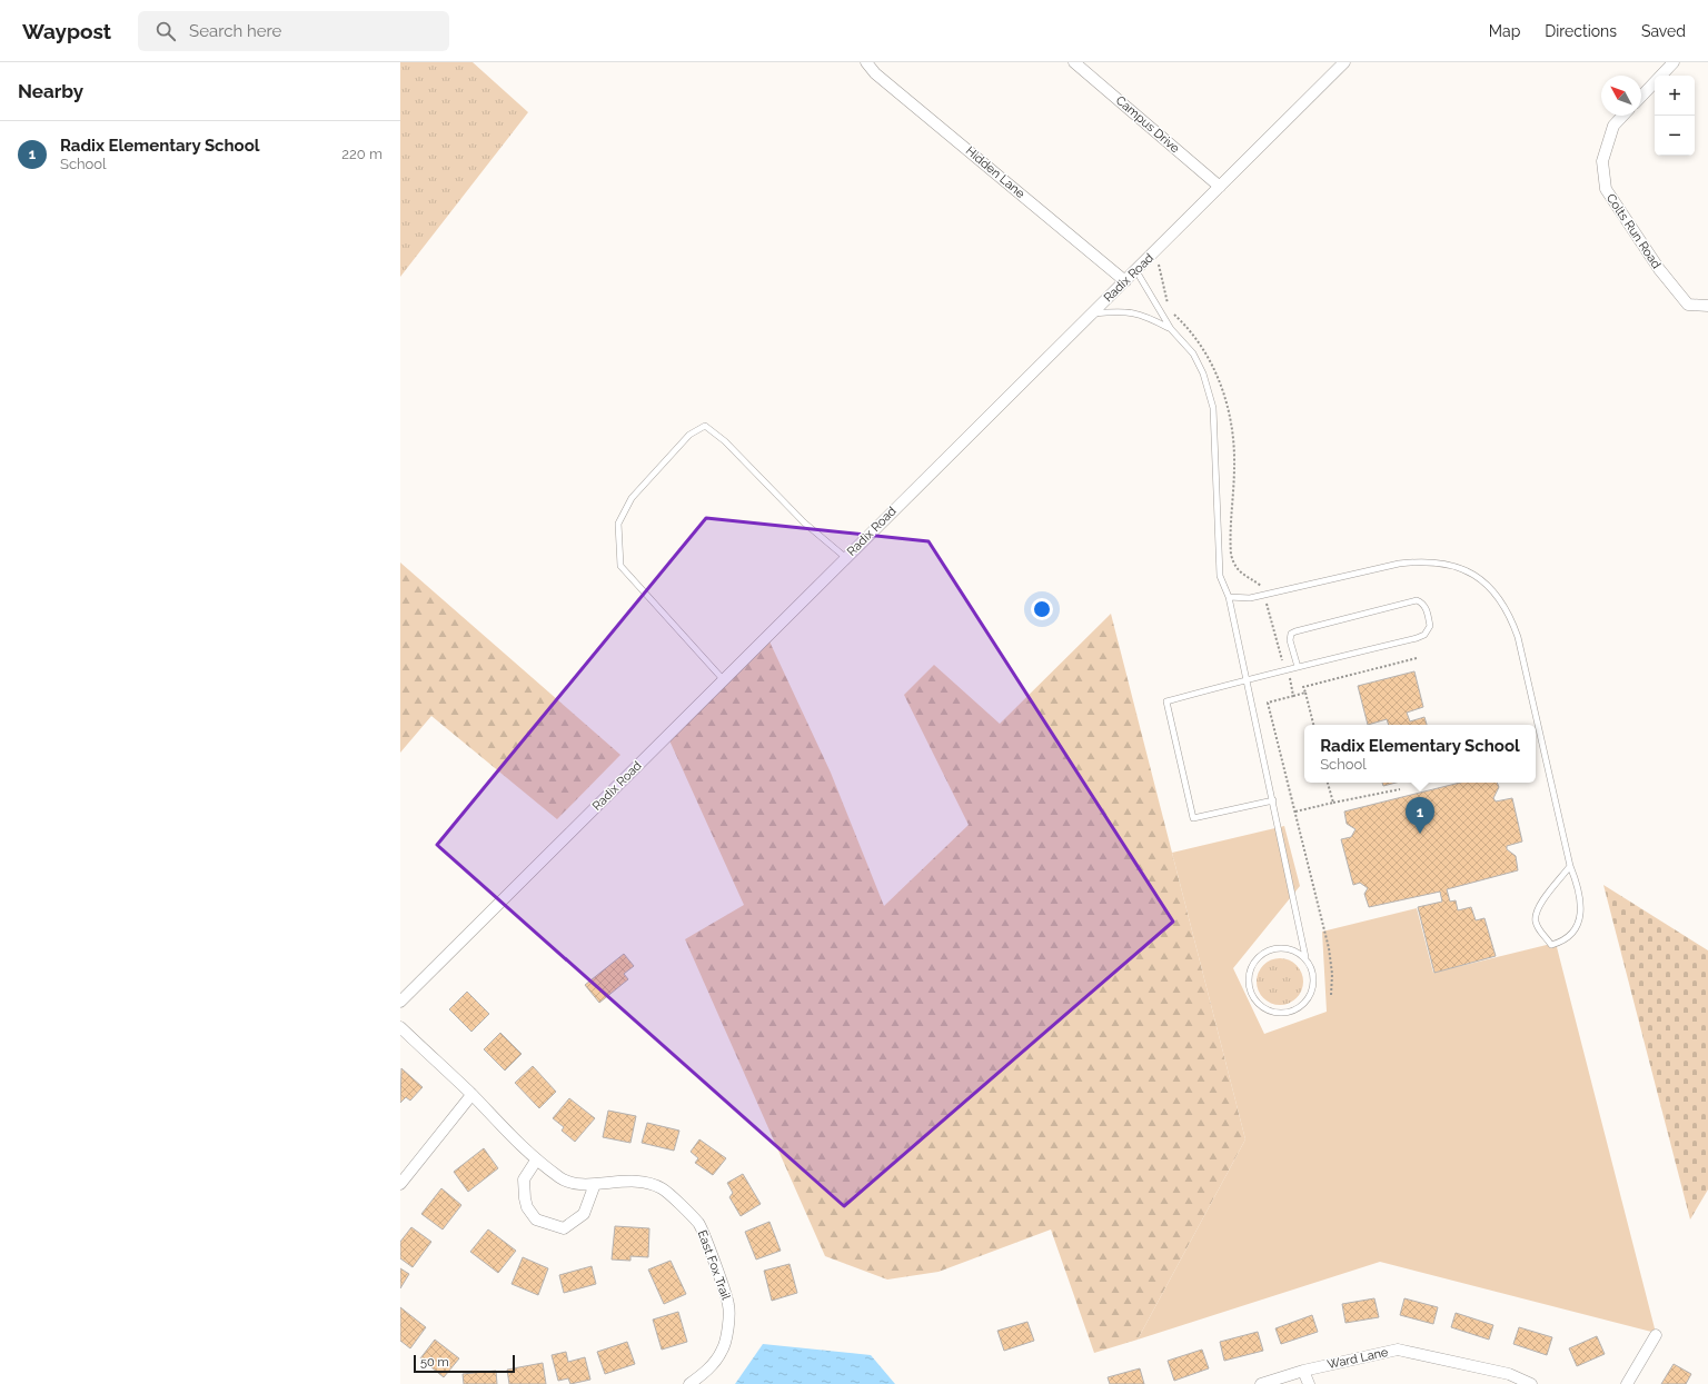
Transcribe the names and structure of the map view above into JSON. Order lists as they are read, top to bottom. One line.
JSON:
{"streets":{"street":["Campus Drive","Hidden Lane","Colts Run Road","Radix Road","East Fox Trail","Ward Lane"]},"crossings":[["Campus Drive","Radix Road"],["Hidden Lane","Radix Road"]],"scale_bar":"50 m","north":"top left","page":{"header":"Waypost","search":"Search here","nav":["Map","Directions","Saved"],"heading":"Nearby","map_buttons":["+","−"],"list":[{"mark":"1","name":"Radix Elementary School","note":"School","value":"220 m"}],"popup":["Radix Elementary School","School"],"pins":"1","scale":"50 m"}}
